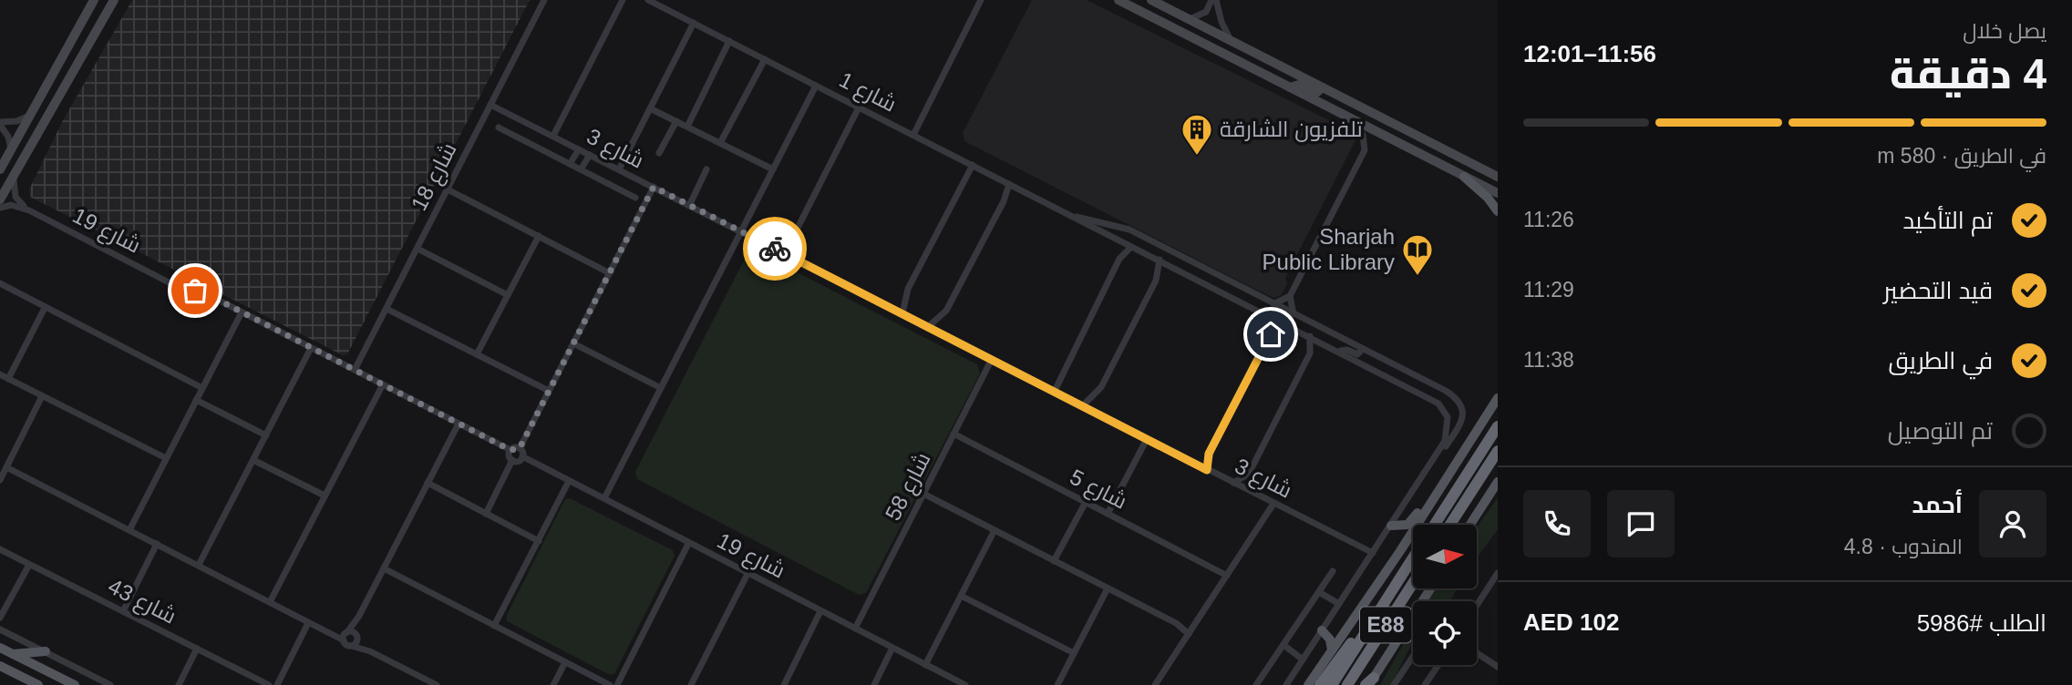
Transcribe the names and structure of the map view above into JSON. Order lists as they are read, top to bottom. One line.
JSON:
{"streets":{"highway":["E88"],"street":["شارع 1","شارع 3","شارع 18","شارع 19","شارع 58","شارع 5","شارع 43"]},"crossings":[["شارع 3","شارع 18"],["شارع 3","شارع 58"],["شارع 18","شارع 19"],["شارع 19","شارع 58"],["شارع 58","شارع 5"]],"places":{"building":["تلفزيون الشارقة"],"library":["Sharjah Public Library"]},"north":"right","page":{"heading":["4 دقيقة","يصل خلال","11:56–12:01"],"panel":["أحمد","المندوب · 4.8","الطلب #5986","AED 102"],"bar":"في الطريق · 580 m","list":[["تم التأكيد","11:26"],["قيد التحضير","11:29"],["في الطريق","11:38"],"تم التوصيل"]}}
